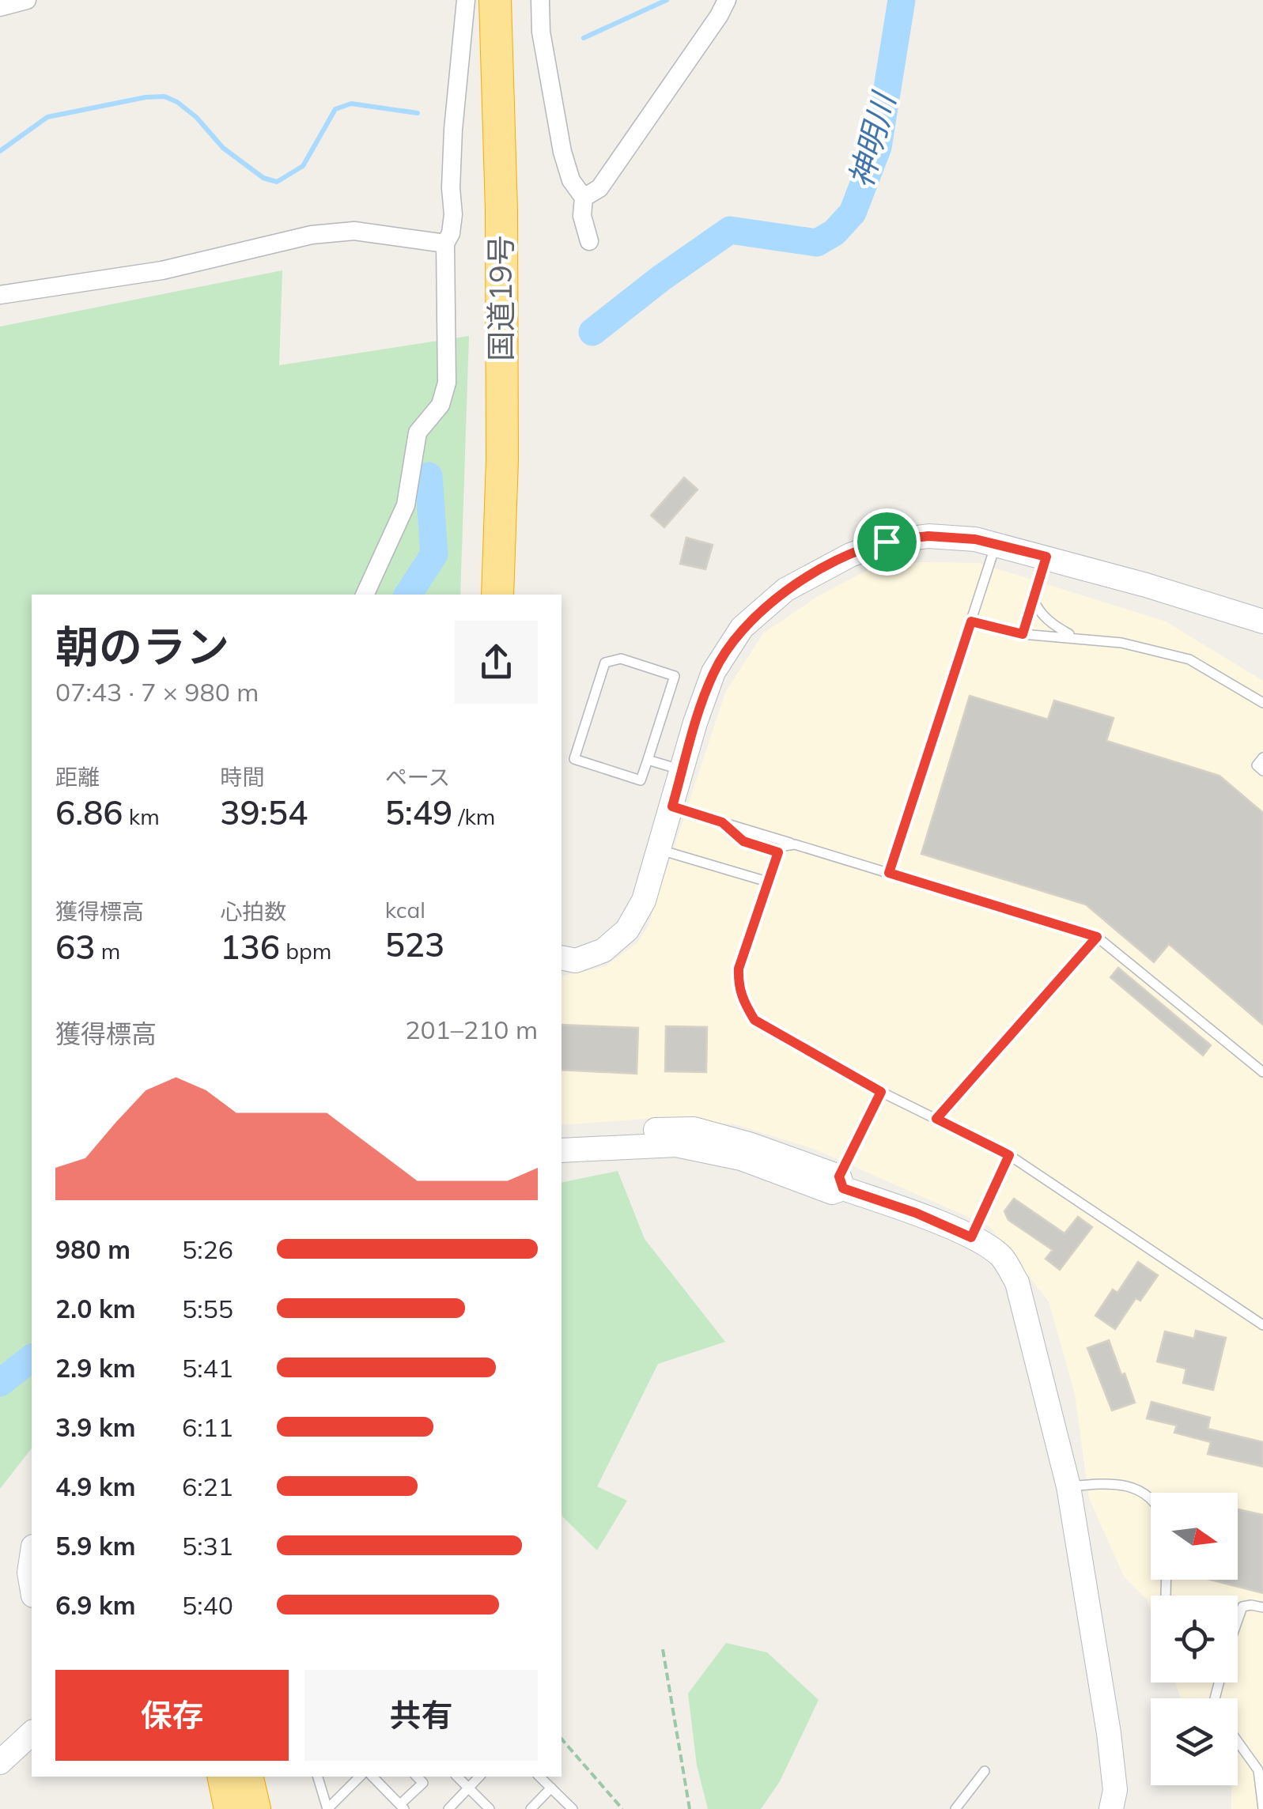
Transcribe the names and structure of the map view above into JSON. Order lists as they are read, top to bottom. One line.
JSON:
{"streets":{"highway":["国道19号"]},"water":["神明川"],"north":"right","page":{"heading":["朝のラン","07:43 · 7 × 980 m"],"stats":[["距離","6.86 km"],["時間","39:54"],["ペース","5:49 /km"],["獲得標高","63 m"],["心拍数","136 bpm"],["kcal","523"]],"chart":["獲得標高","201–210 m"],"list":[{"name":"980 m","note":"5:26"},{"name":"2.0 km","note":"5:55"},{"name":"2.9 km","note":"5:41"},{"name":"3.9 km","note":"6:11"},{"name":"4.9 km","note":"6:21"},{"name":"5.9 km","note":"5:31"},{"name":"6.9 km","note":"5:40"}],"buttons":["保存","共有"]}}
